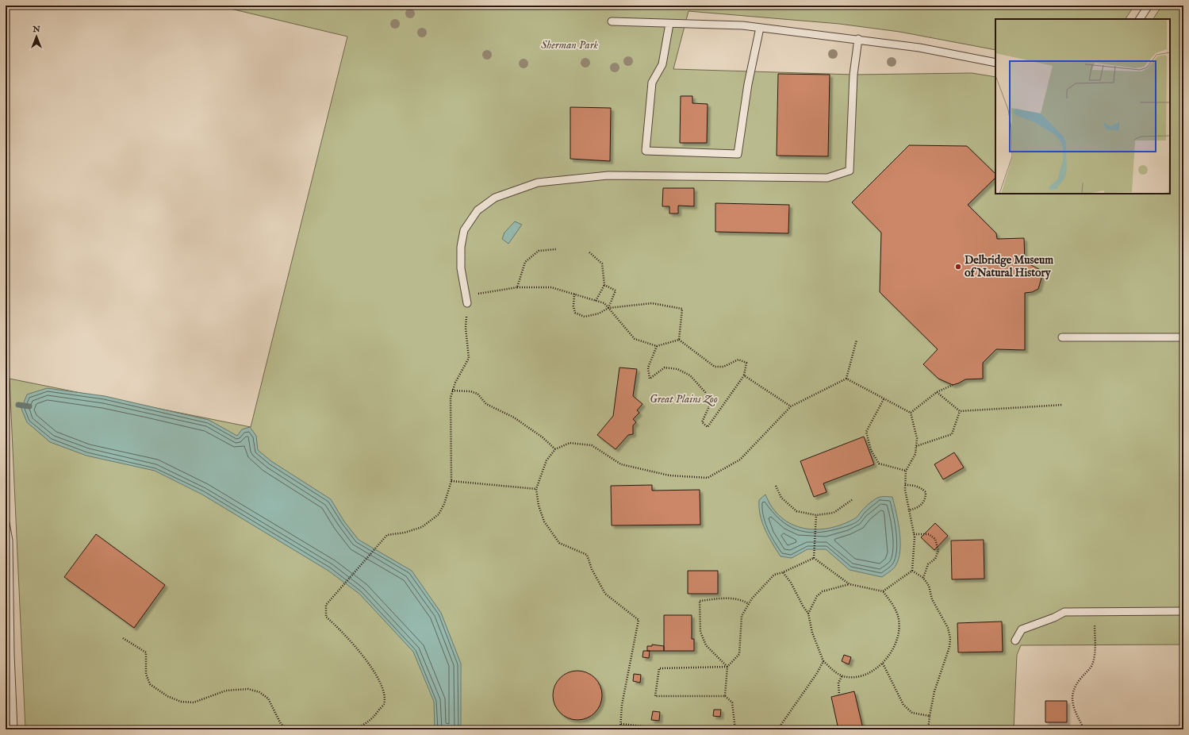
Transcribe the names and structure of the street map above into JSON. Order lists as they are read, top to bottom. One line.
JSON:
{"parks":["Sherman Park","Great Plains Zoo"],"places":["Delbridge Museum of Natural History"],"north":"top"}
